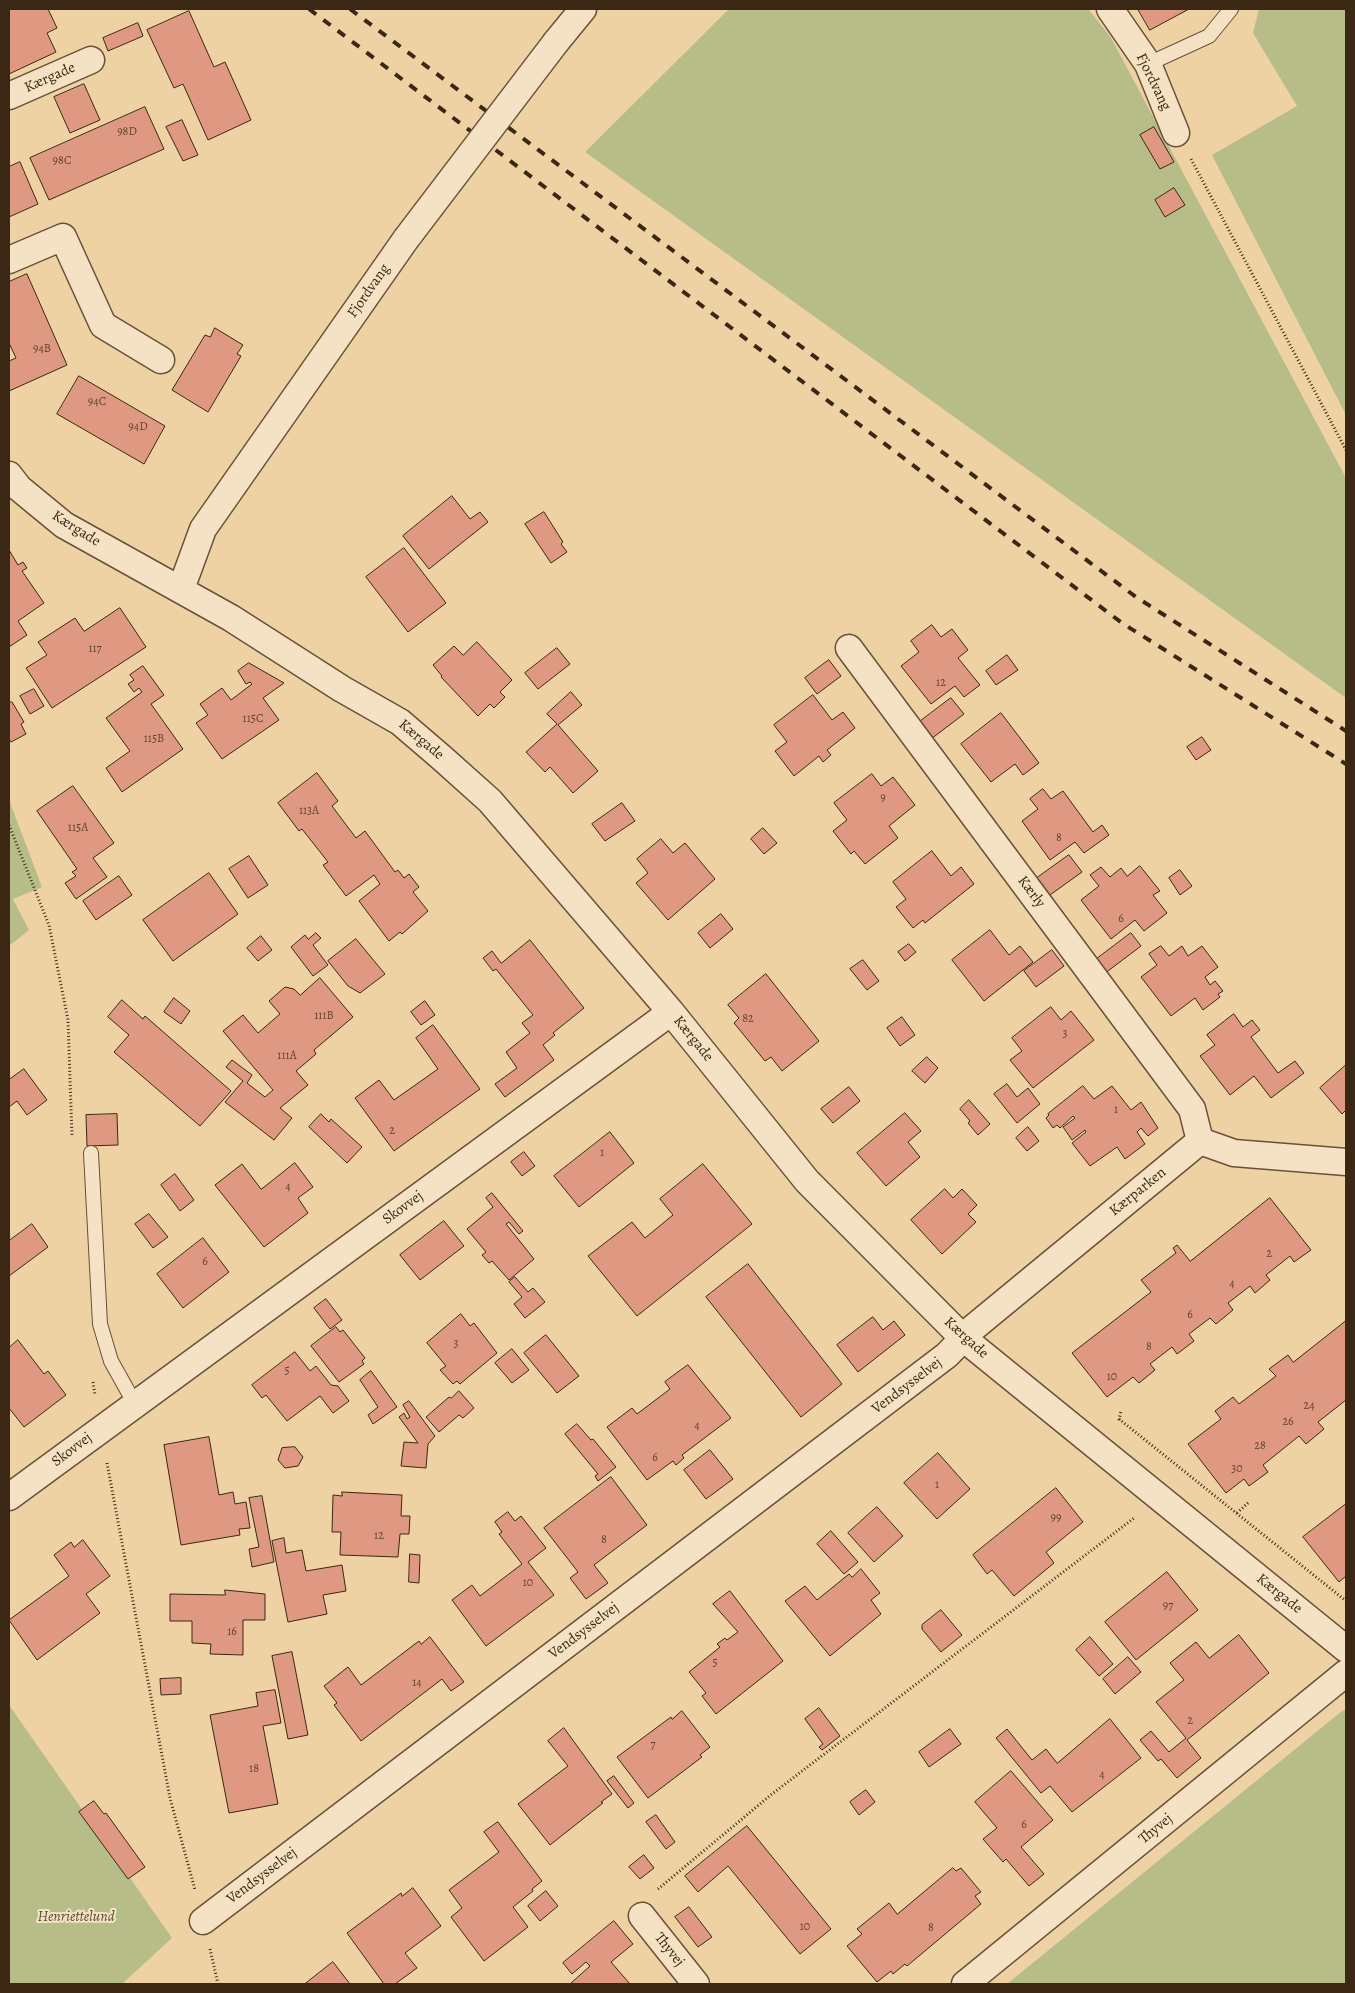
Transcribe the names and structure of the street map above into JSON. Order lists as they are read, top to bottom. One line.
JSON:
{"streets":{"street":["Kærgade","Fjordvang","Kærly","Kærparken","Skovvej","Vendsysselvej","Thyvej"]},"crossings":[["Kærgade","Fjordvang"],["Kærgade","Kærparken"],["Kærgade","Skovvej"],["Kærgade","Vendsysselvej"],["Kærly","Kærparken"],["Kærparken","Vendsysselvej"]],"parks":["Henriettelund"],"house_numbers":["98D","98C","94B","94C","94D","117","12","115C","115B","9","113A","115A","8","6","111B","82","3","111A","1","2","1","4","2","6","4","6","3","8","5","10","24","26","4","28","6","30","1","99","12","8","10","97","16","5","14","2","7","18","4","6","10","8"]}
